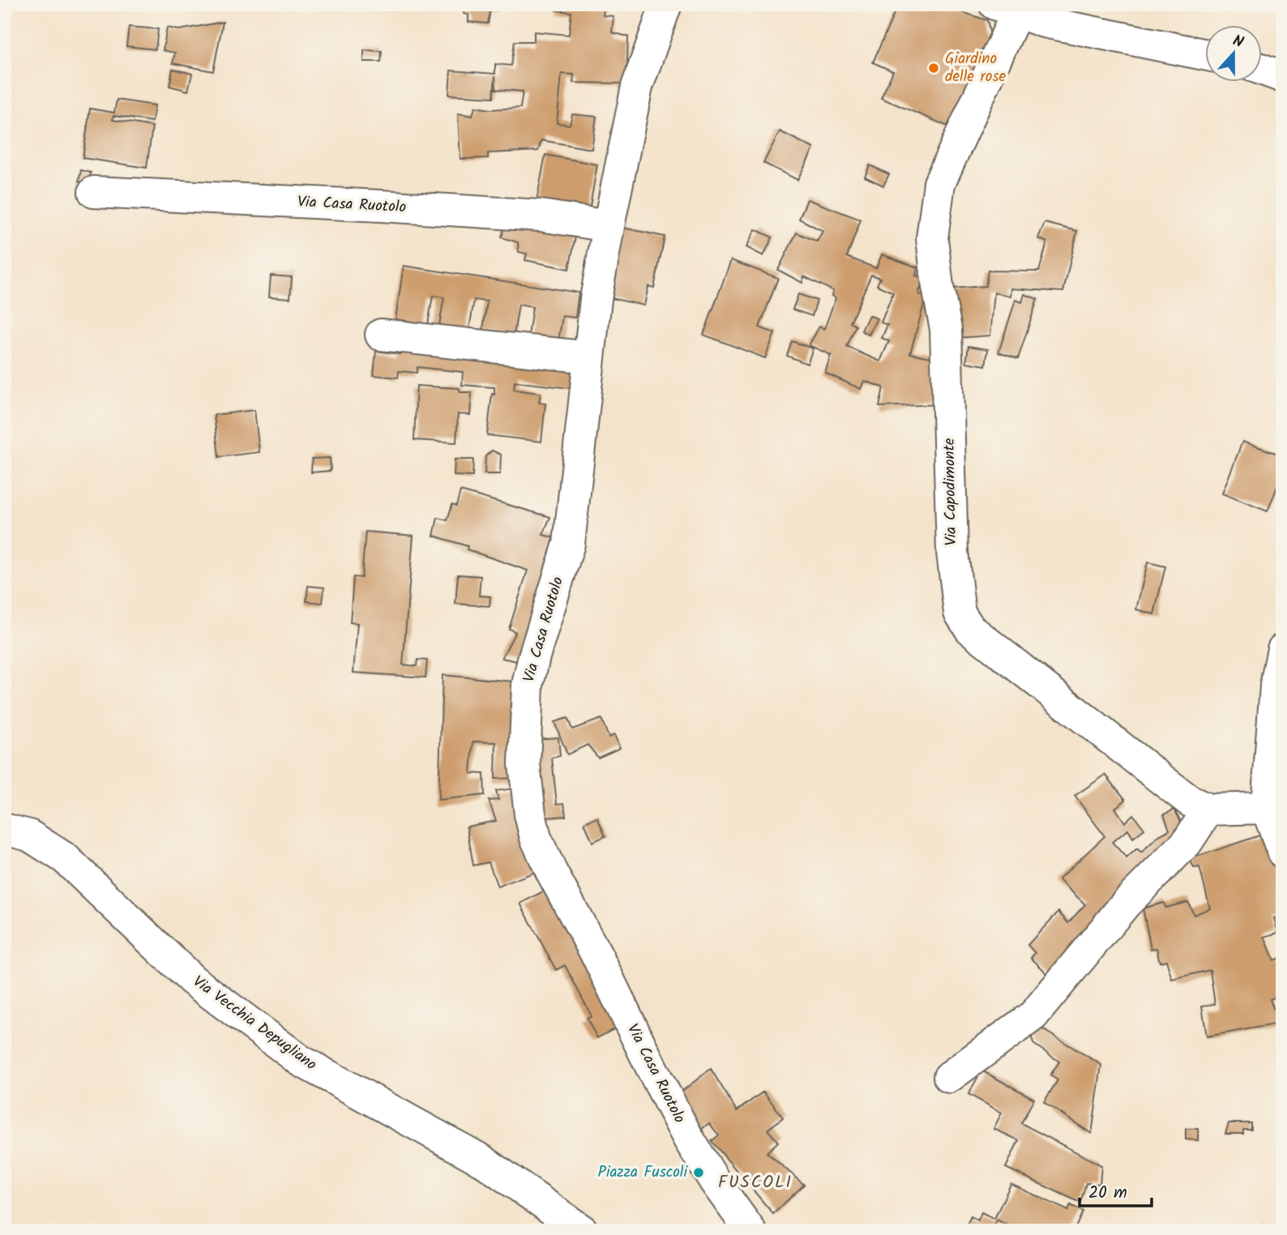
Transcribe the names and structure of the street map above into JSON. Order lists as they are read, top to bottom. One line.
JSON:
{"streets":{"street":["Via Casa Ruotolo","Via Capodimonte","Via Vecchia Depugliano"]},"districts":["FUSCOLI"],"places":["Giardino delle rose","Piazza Fuscoli"],"scale_bar":"20 m","north":"top"}
